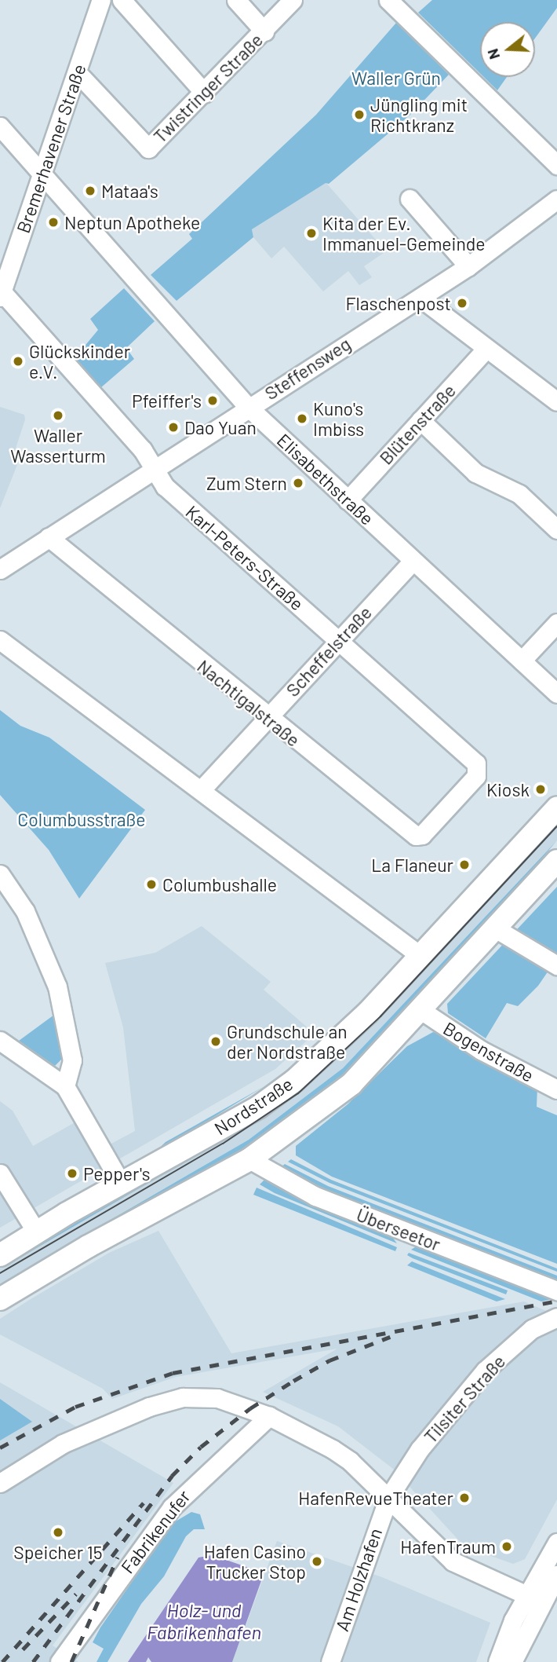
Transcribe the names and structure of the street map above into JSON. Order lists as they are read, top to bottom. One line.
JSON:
{"streets":{"main road":["Nordstraße"],"street":["Twistringer Straße","Bremerhavener Straße","Steffensweg","Blütenstraße","Elisabethstraße","Karl-Peters-Straße","Scheffelstraße","Nachtigalstraße","Bogenstraße","Überseetor","Tilsiter Straße","Fabrikenufer","Am Holzhafen"]},"crossings":[["Twistringer Straße","Bremerhavener Straße"],["Bremerhavener Straße","Elisabethstraße"],["Bremerhavener Straße","Karl-Peters-Straße"],["Steffensweg","Elisabethstraße"],["Steffensweg","Karl-Peters-Straße"],["Steffensweg","Nachtigalstraße"],["Blütenstraße","Elisabethstraße"],["Elisabethstraße","Scheffelstraße"],["Karl-Peters-Straße","Scheffelstraße"],["Karl-Peters-Straße","Nachtigalstraße"],["Scheffelstraße","Nachtigalstraße"],["Tilsiter Straße","Am Holzhafen"]],"water":["Holz- und Fabrikenhafen"],"parks":["Waller Grün","Columbusstraße"],"places":["Jüngling mit Richtkranz","Mataa's","Neptun Apotheke","Kita der Ev. Immanuel-Gemeinde","Flaschenpost","Glückskinder e.V.","Pfeiffer's","Waller Wasserturm","Kuno's Imbiss","Dao Yuan","Zum Stern","Kiosk","La Flaneur","Columbushalle","Grundschule an der Nordstraße","Pepper's","HafenRevueTheater","Speicher 15","HafenTraum","Hafen Casino Trucker Stop"],"north":"left"}
